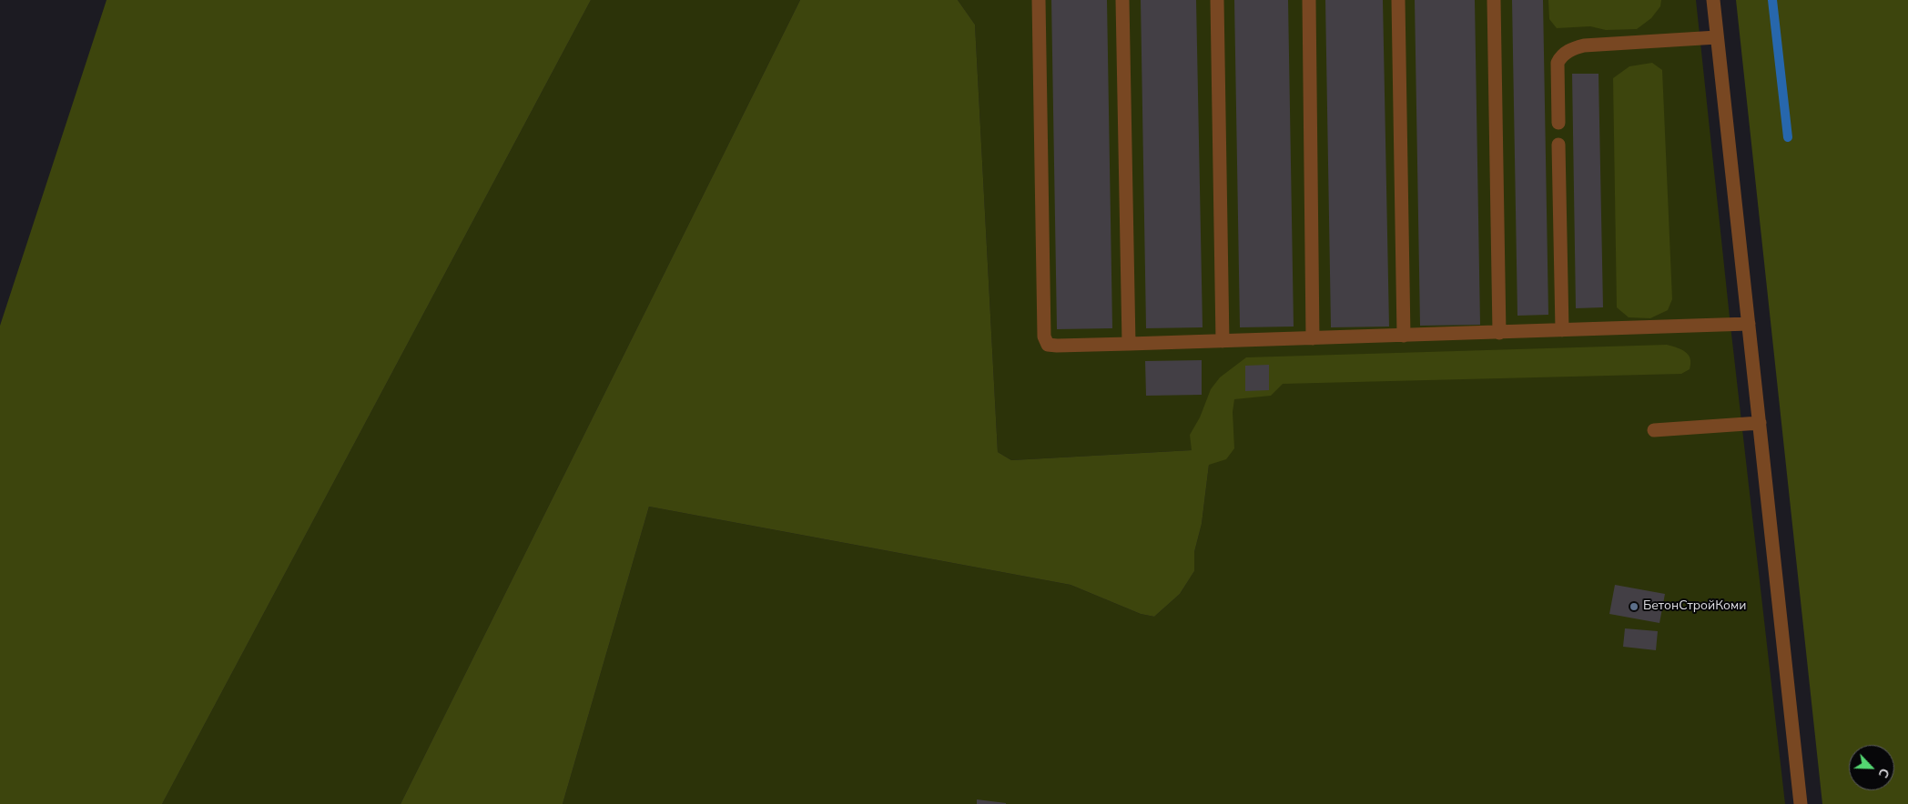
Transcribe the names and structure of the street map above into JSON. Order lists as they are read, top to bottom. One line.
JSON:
{"places":["БетонСтройКоми"],"north":"bottom right"}
